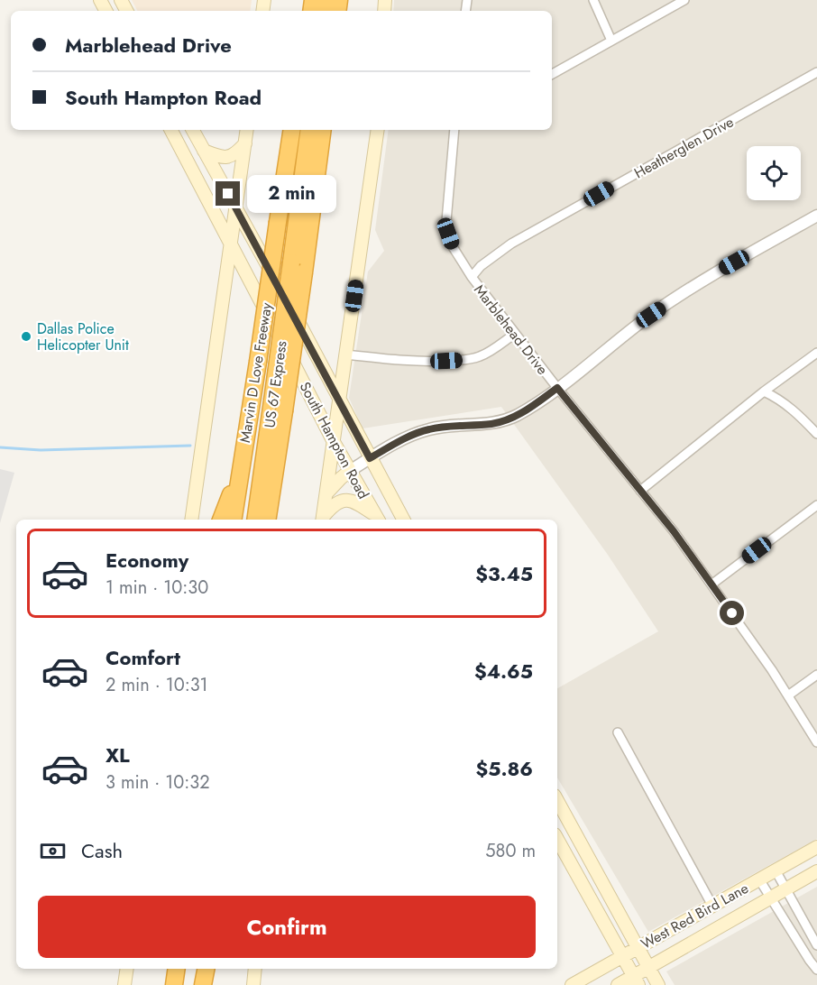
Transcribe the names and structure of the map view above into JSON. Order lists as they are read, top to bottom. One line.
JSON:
{"streets":{"highway":["Marvin D Love Freeway"],"main road":["South Hampton Road","West Red Bird Lane"],"street":["Heatherglen Drive","Marblehead Drive"]},"crossings":[["Heatherglen Drive","Marblehead Drive"]],"places":["Dallas Police Helicopter Unit"],"page":{"banner":["Marblehead Drive","South Hampton Road"],"bubble":"2 min","list":[{"name":"Economy","note":"1 min · 10:30","value":"$3.45"},{"name":"Comfort","note":"2 min · 10:31","value":"$4.65"},{"name":"XL","note":"3 min · 10:32","value":"$5.86"}],"pay":["Cash","580 m"],"buttons":"Confirm"}}
